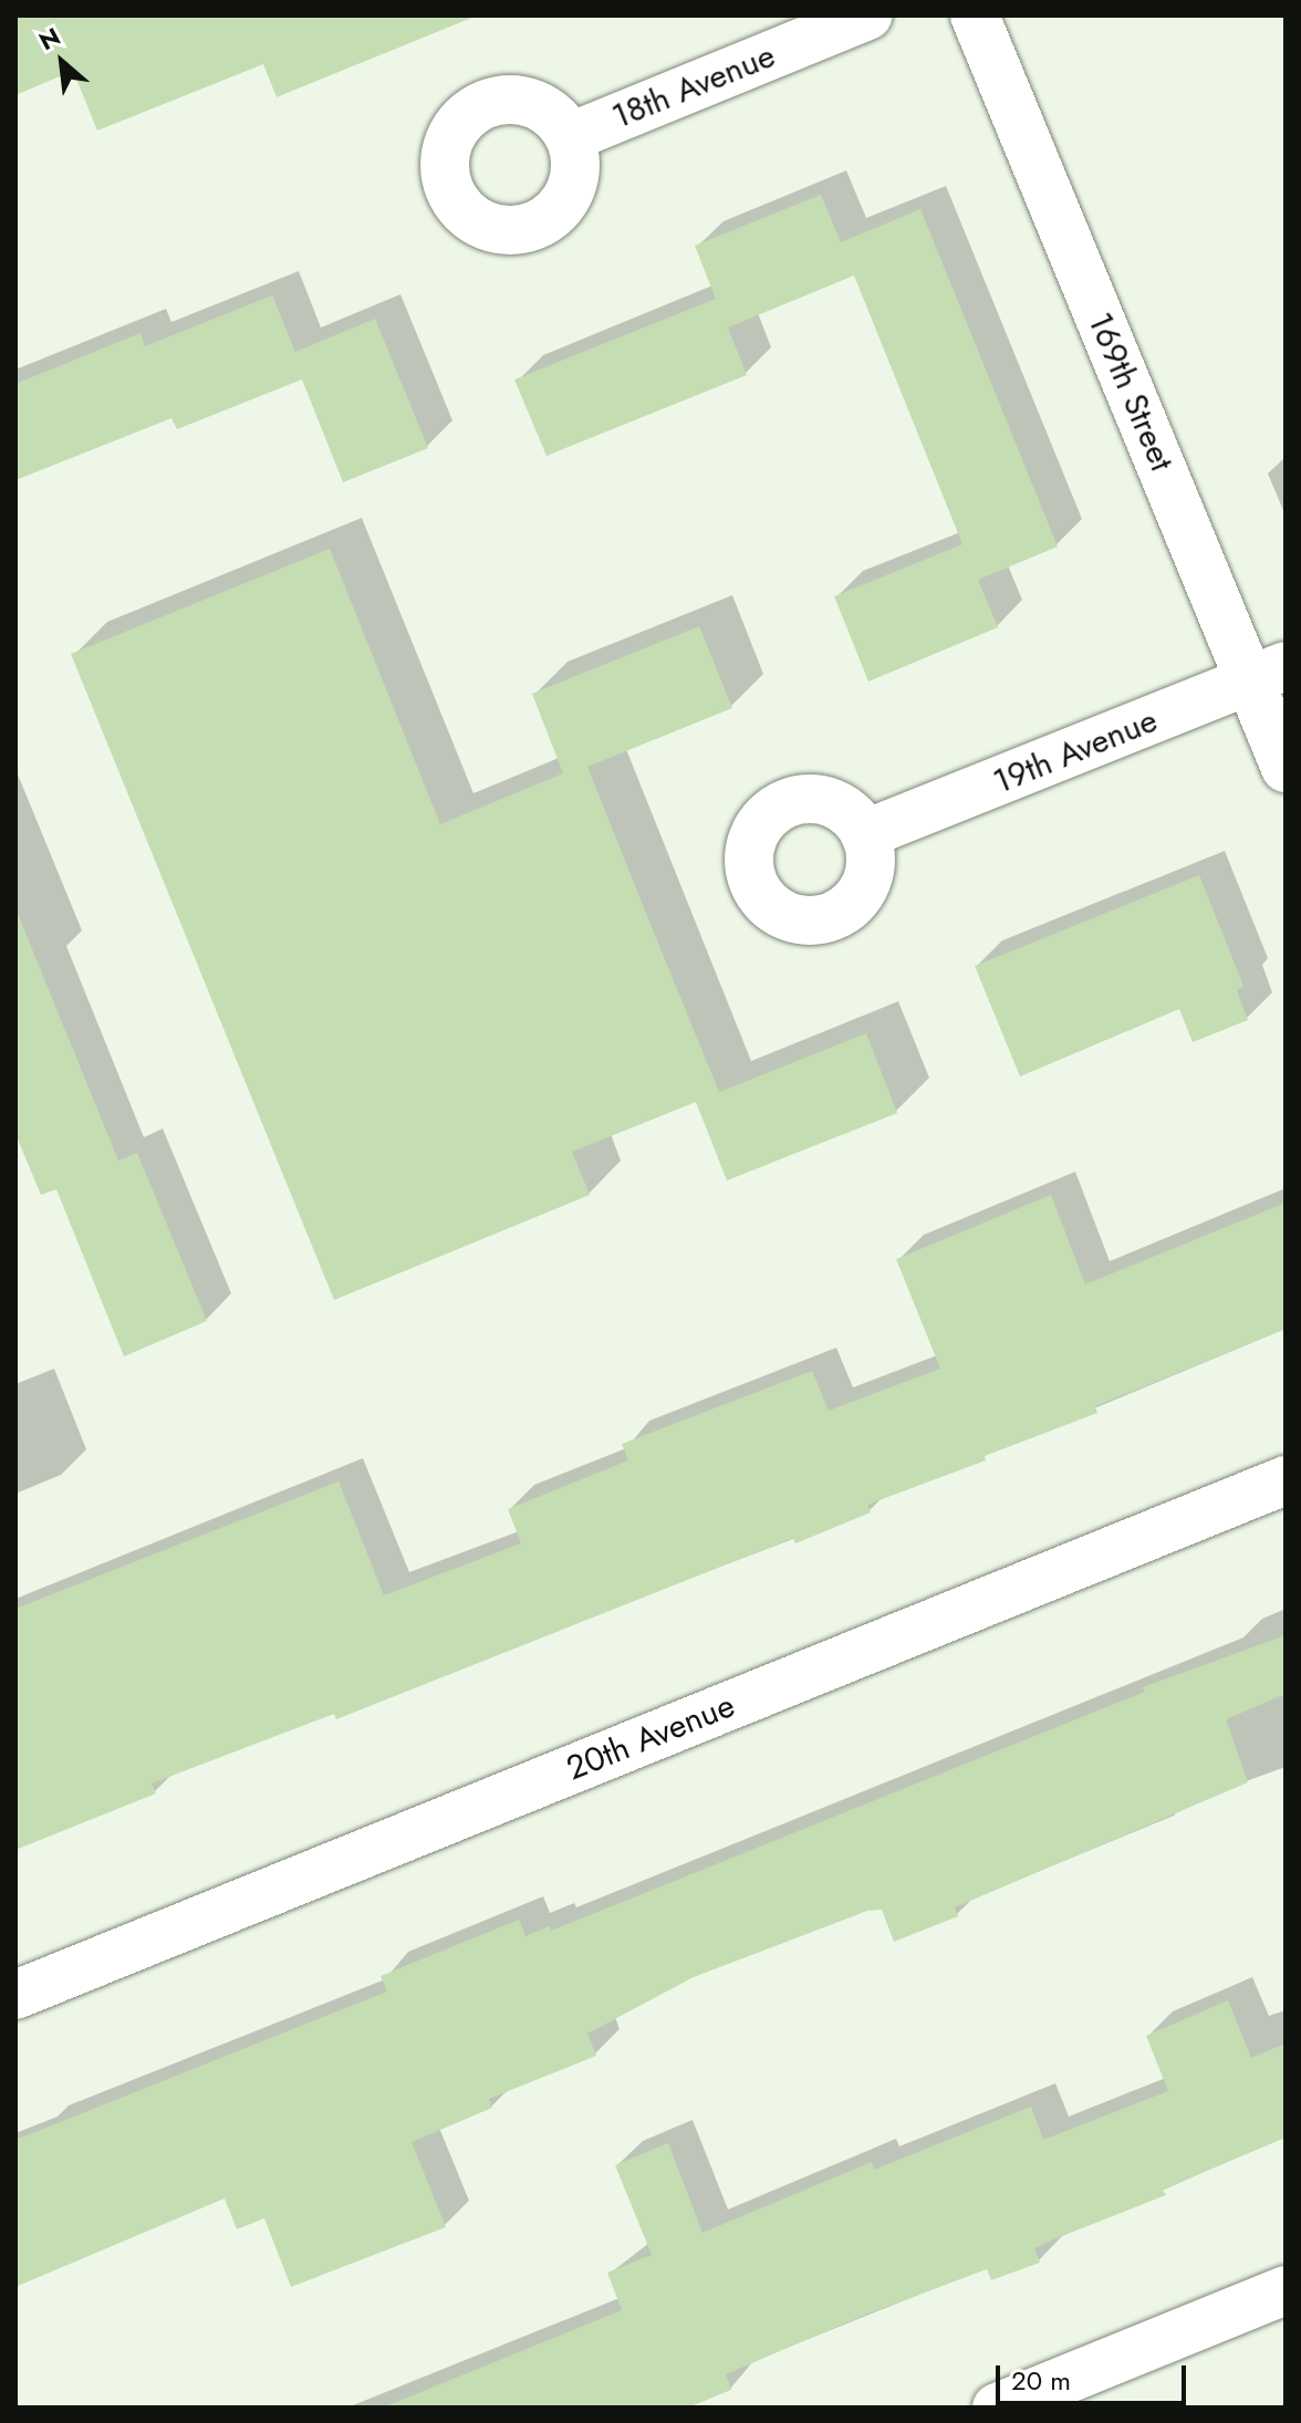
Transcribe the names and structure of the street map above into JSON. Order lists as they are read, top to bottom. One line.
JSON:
{"streets":{"street":["18th Avenue","169th Street","19th Avenue","20th Avenue"]},"crossings":[["169th Street","19th Avenue"]],"scale_bar":"20 m","north":"top left"}
